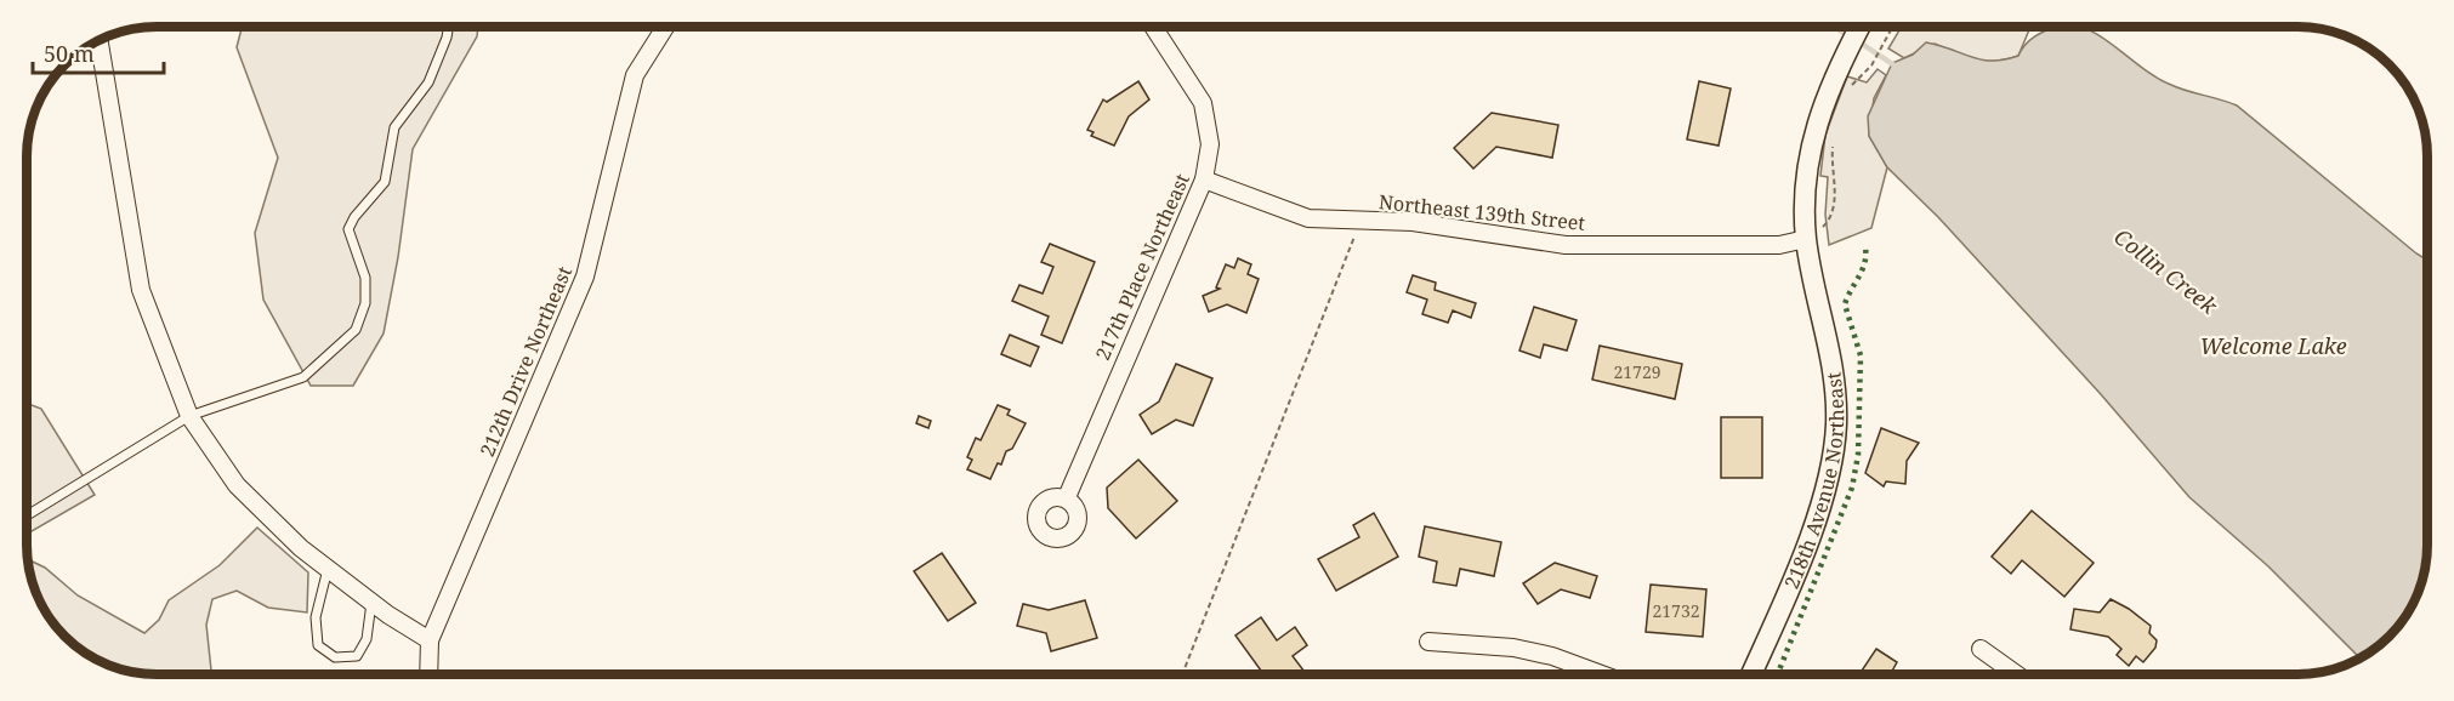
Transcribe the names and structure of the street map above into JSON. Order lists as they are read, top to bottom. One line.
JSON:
{"streets":{"street":["Northeast 139th Street","217th Place Northeast","212th Drive Northeast","218th Avenue Northeast"]},"crossings":[["Northeast 139th Street","217th Place Northeast"],["Northeast 139th Street","218th Avenue Northeast"]],"water":["Collin Creek","Welcome Lake"],"house_numbers":["21729","21732"],"scale_bar":"50 m"}
